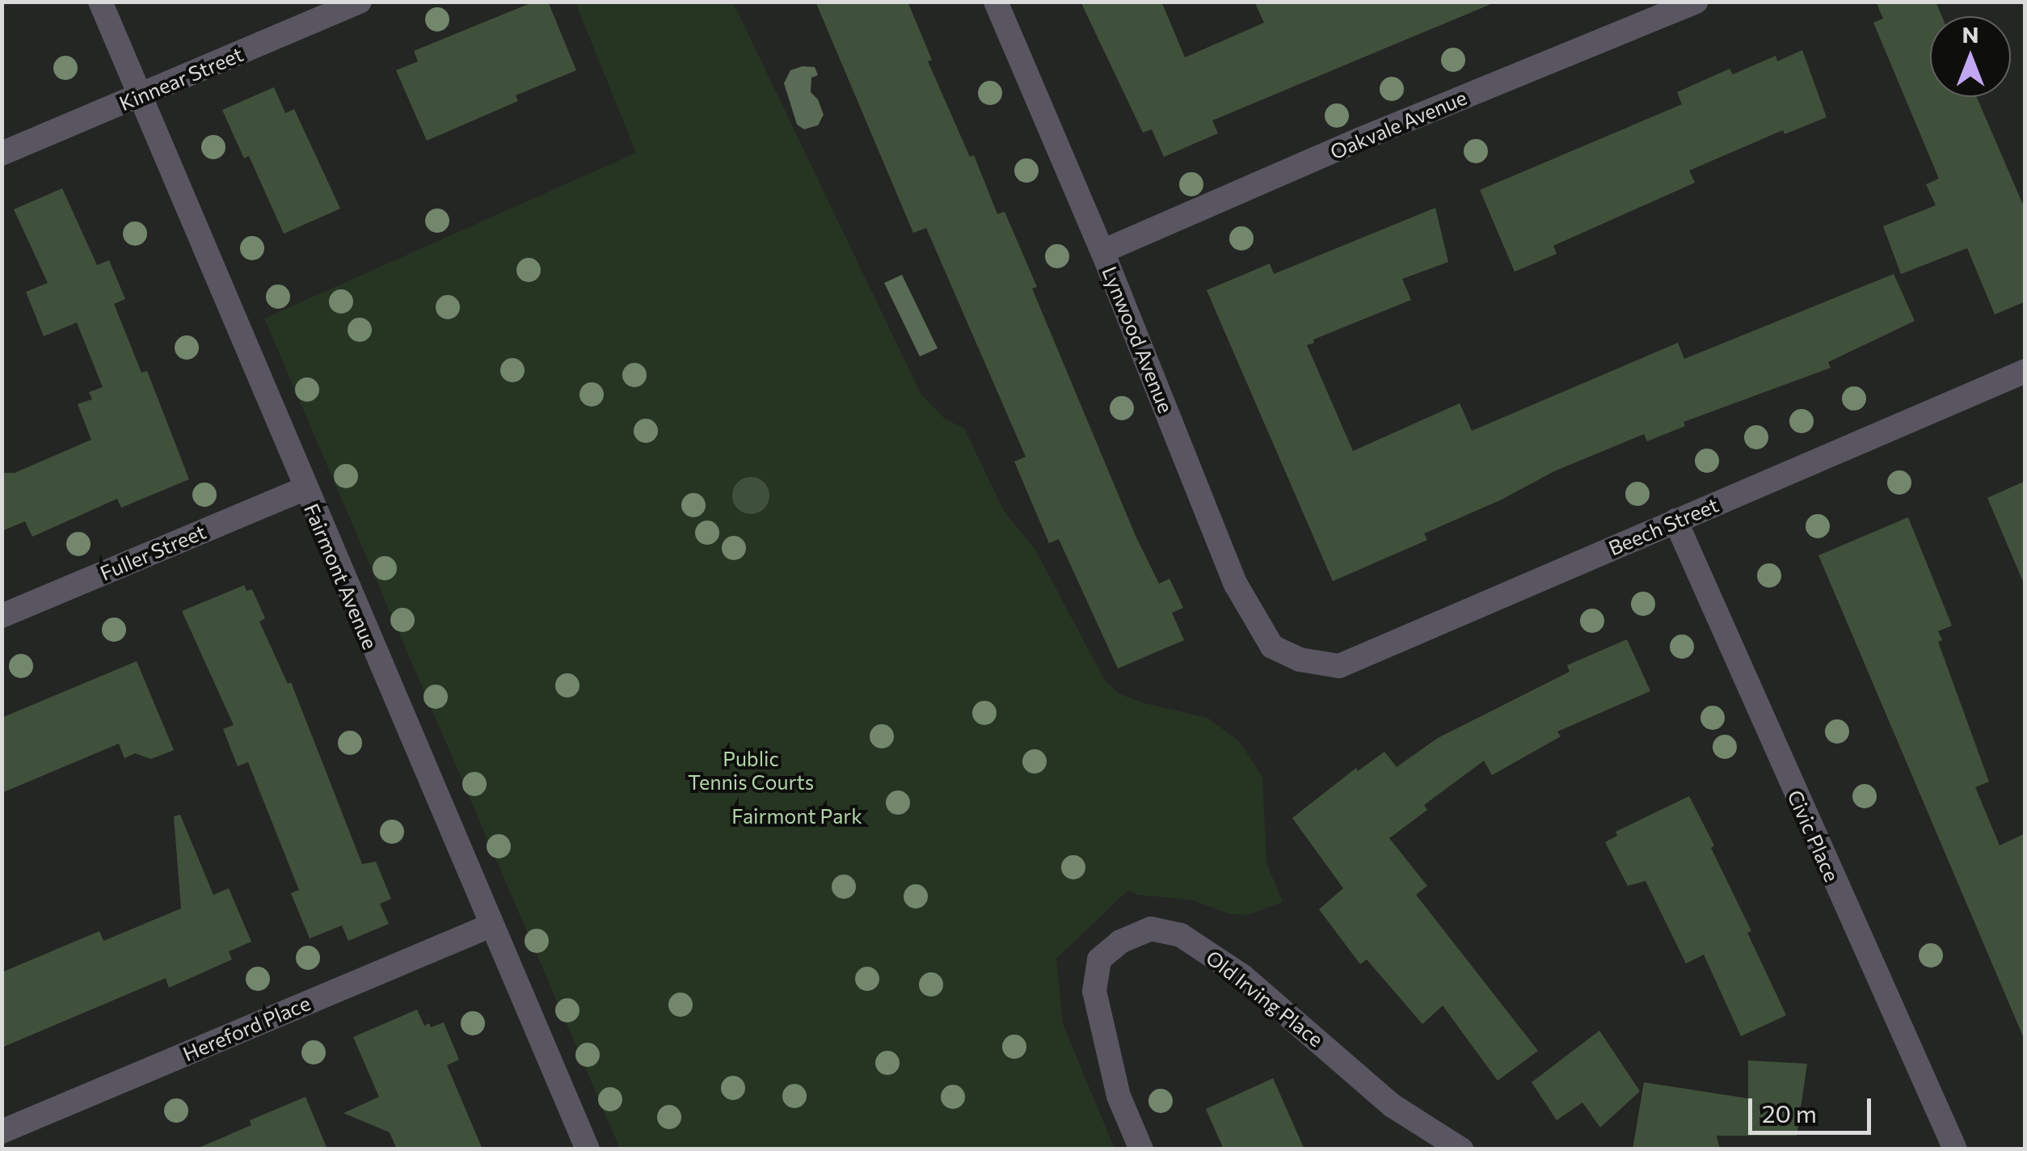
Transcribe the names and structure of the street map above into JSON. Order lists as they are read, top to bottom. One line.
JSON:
{"streets":{"street":["Kinnear Street","Oakvale Avenue","Lynwood Avenue","Beech Street","Fuller Street","Fairmont Avenue","Civic Place","Old Irving Place","Hereford Place"]},"crossings":[["Kinnear Street","Fairmont Avenue"],["Oakvale Avenue","Lynwood Avenue"],["Lynwood Avenue","Beech Street"],["Beech Street","Civic Place"],["Fuller Street","Fairmont Avenue"],["Fairmont Avenue","Hereford Place"]],"parks":["Public Tennis Courts","Fairmont Park"],"scale_bar":"20 m","north":"top"}
